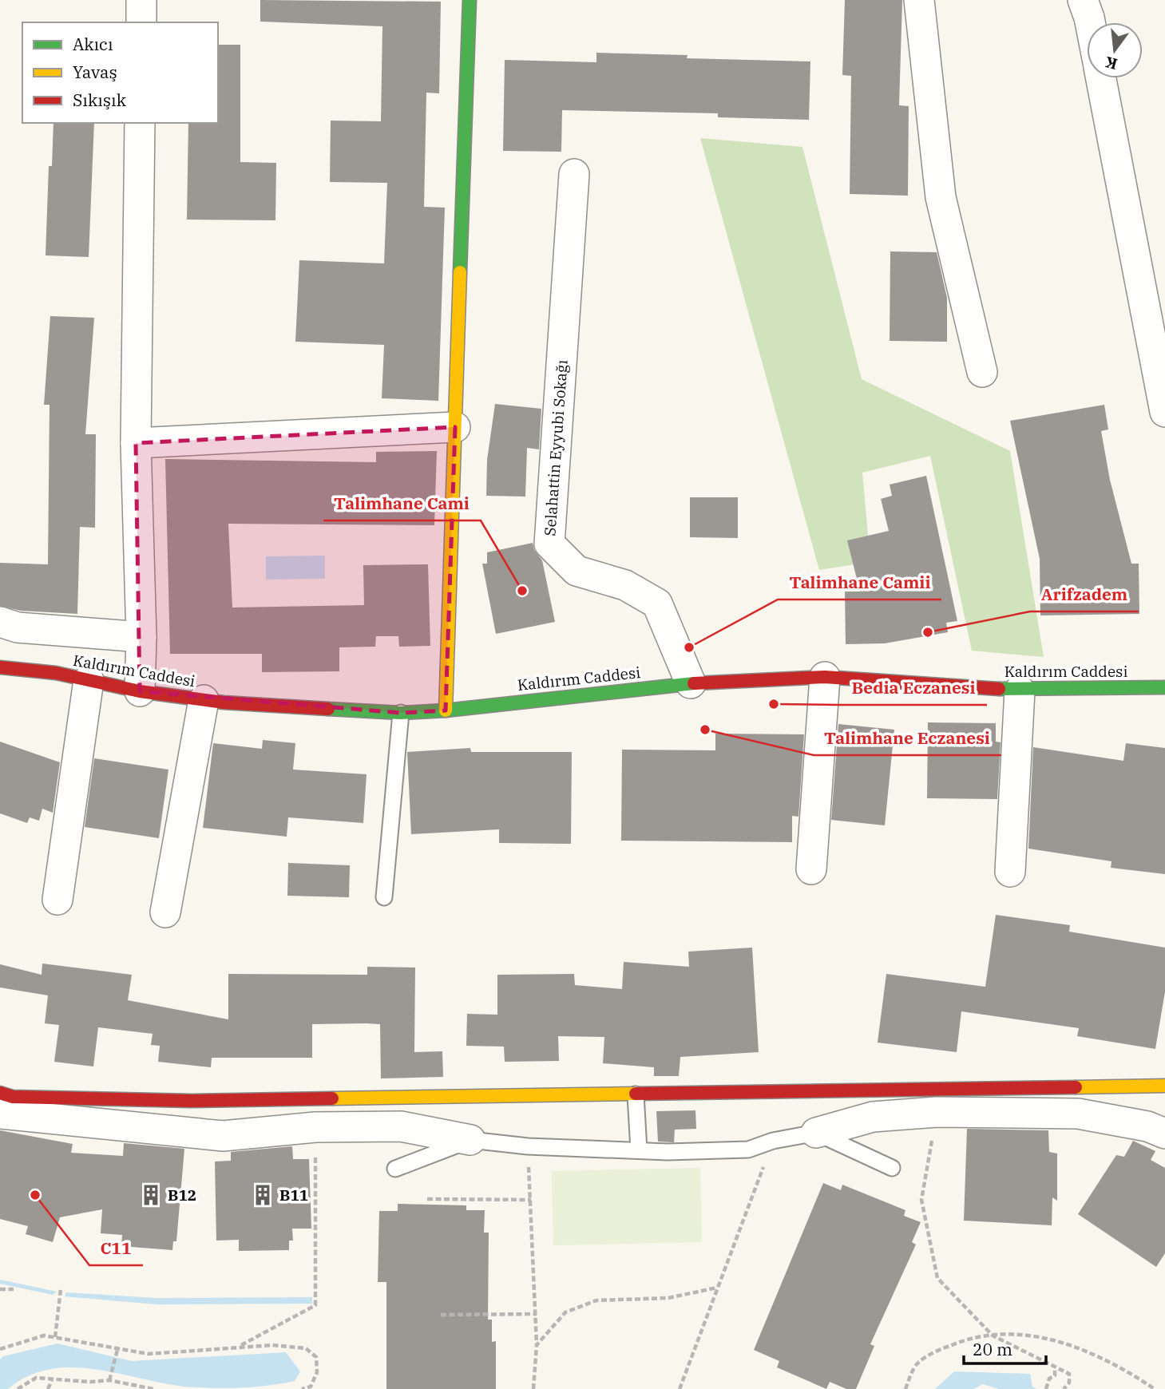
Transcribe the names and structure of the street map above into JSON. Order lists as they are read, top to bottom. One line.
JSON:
{"streets":{"street":["Selahattin Eyyubi Sokağı","Kaldırım Caddesi"]},"crossings":[["Selahattin Eyyubi Sokağı","Kaldırım Caddesi"]],"places":{"other":["Talimhane Cami","Arifzadem","Talimhane Camii","Bedia Eczanesi","Talimhane Eczanesi","C11"],"building":["B12","B11"]},"legend":["Akıcı","Yavaş","Sıkışık"],"scale_bar":"20 m","north":"bottom"}
